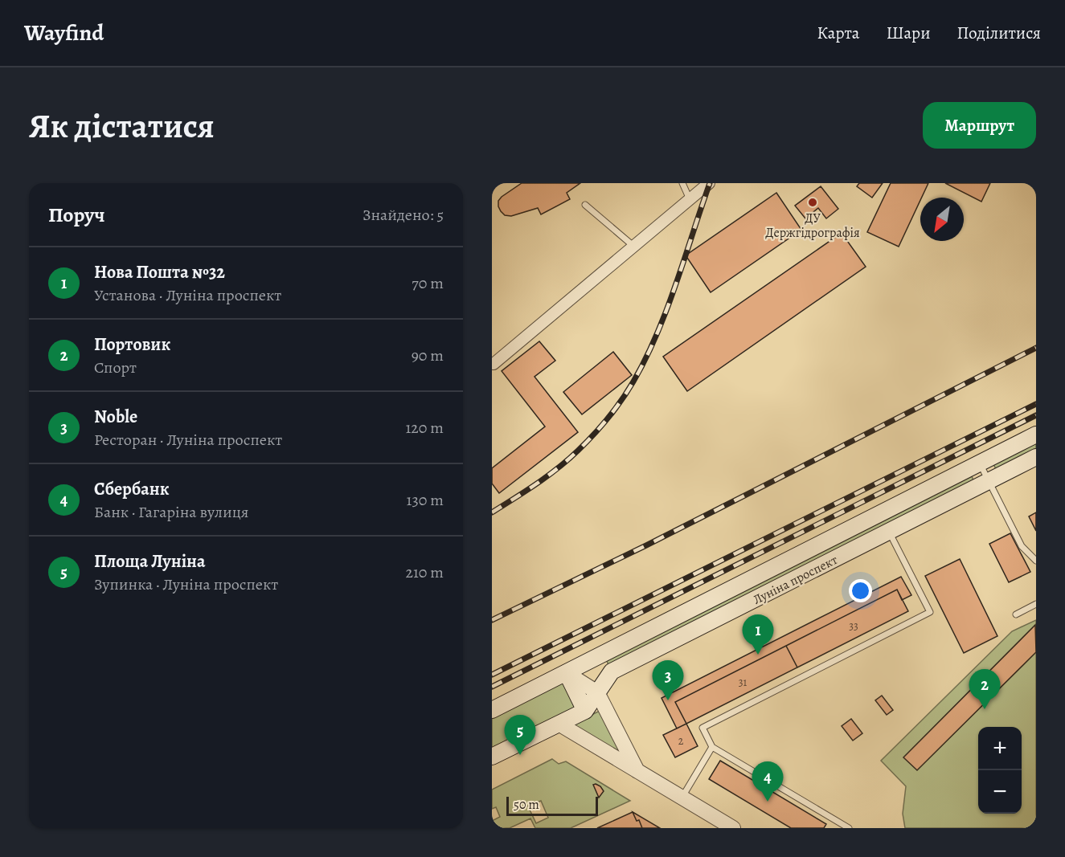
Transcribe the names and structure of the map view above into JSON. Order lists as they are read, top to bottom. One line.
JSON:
{"streets":{"main road":["Луніна проспект"]},"places":["ДУ Держгідрографія"],"house_numbers":["33","31","2"],"scale_bar":"50 m","north":"bottom left","page":{"header":"Wayfind","nav":["Карта","Шари","Поділитися"],"buttons":"Маршрут","title":"Як дістатися","heading":["Поруч","Знайдено: 5"],"list":[{"mark":"1","name":"Нова Пошта №32","note":"Установа · Луніна проспект","value":"70 m"},{"mark":"2","name":"Портовик","note":"Спорт","value":"90 m"},{"mark":"3","name":"Noble","note":"Ресторан · Луніна проспект","value":"120 m"},{"mark":"4","name":"Сбербанк","note":"Банк · Гагаріна вулиця","value":"130 m"},{"mark":"5","name":"Площа Луніна","note":"Зупинка · Луніна проспект","value":"210 m"}],"pins":["1","3","2","5","4"],"map_buttons":["+","−"],"scale":"50 m"}}
